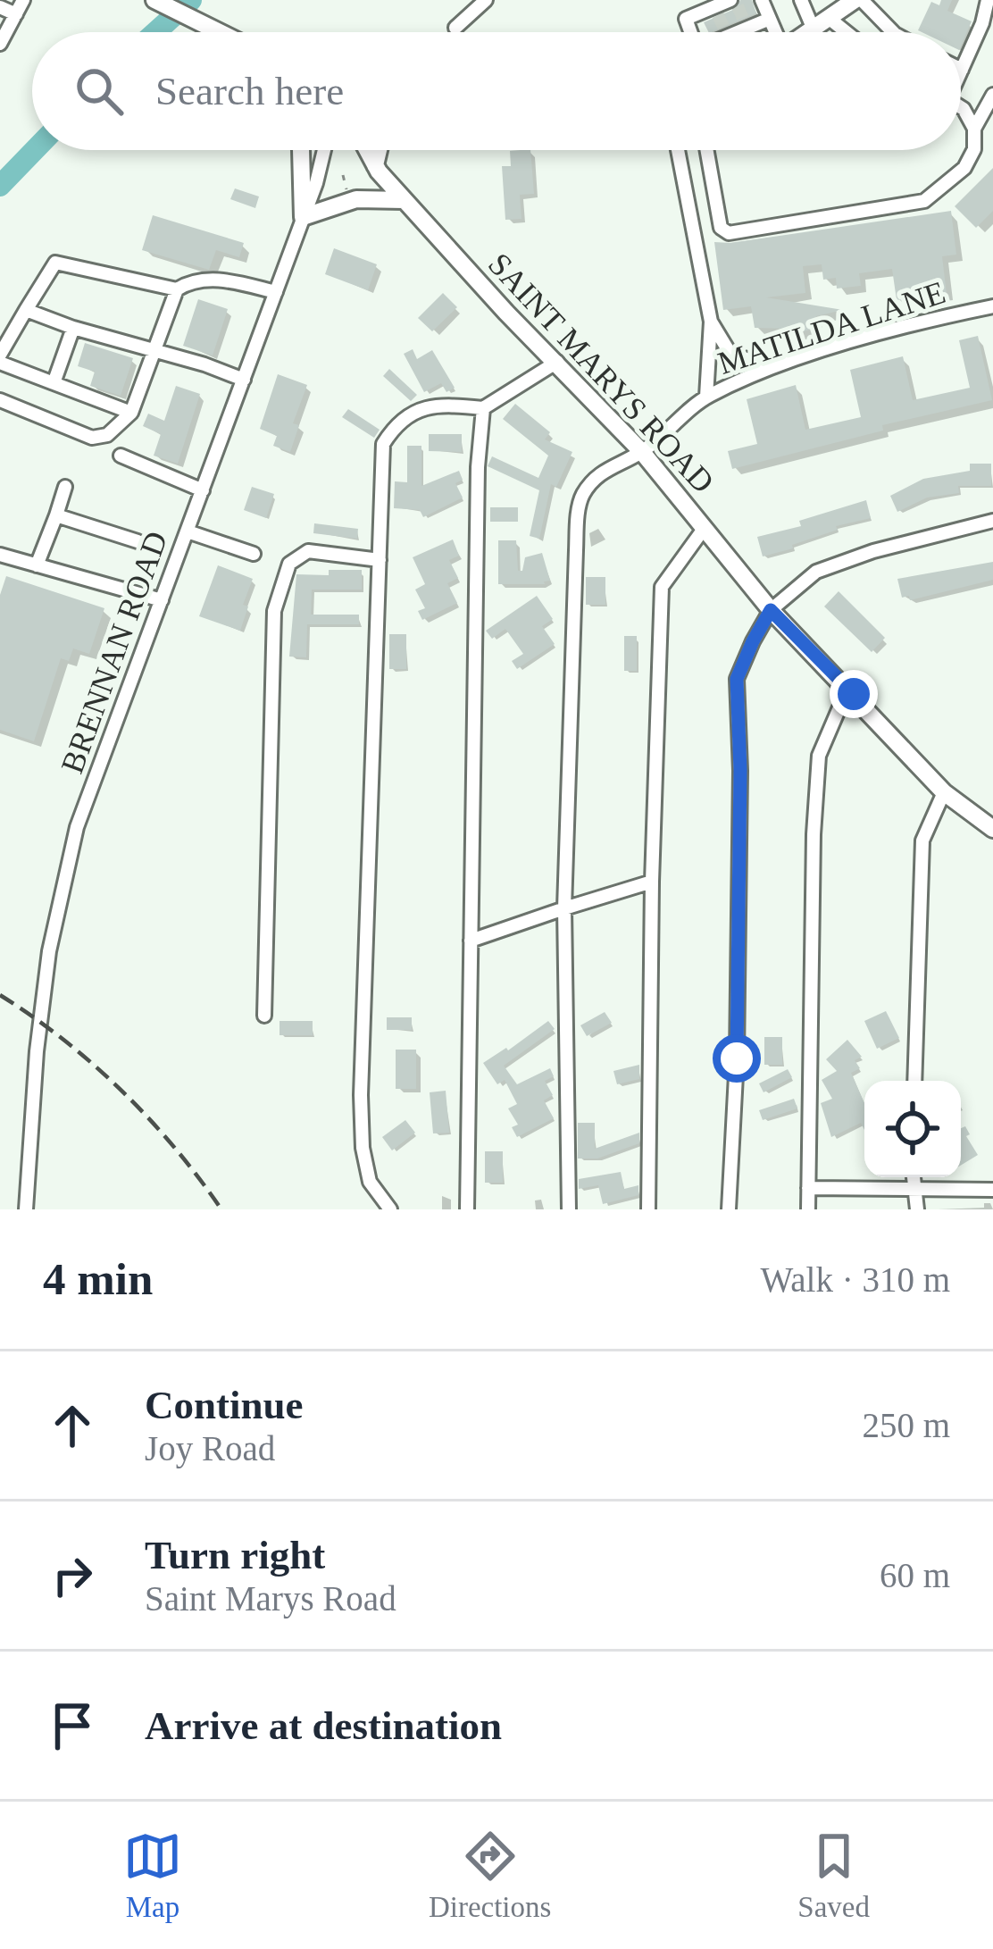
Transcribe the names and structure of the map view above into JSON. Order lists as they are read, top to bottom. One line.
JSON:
{"streets":{"main road":["SAINT MARYS ROAD"],"street":["MATILDA LANE","BRENNAN ROAD"]},"crossings":[["MATILDA LANE","SAINT MARYS ROAD"]],"page":{"search":"Search here","heading":["4 min","Walk · 310 m"],"list":[["Continue","Joy Road","250 m"],["Turn right","Saint Marys Road","60 m"],"Arrive at destination"],"nav":["Map","Directions","Saved"]}}
